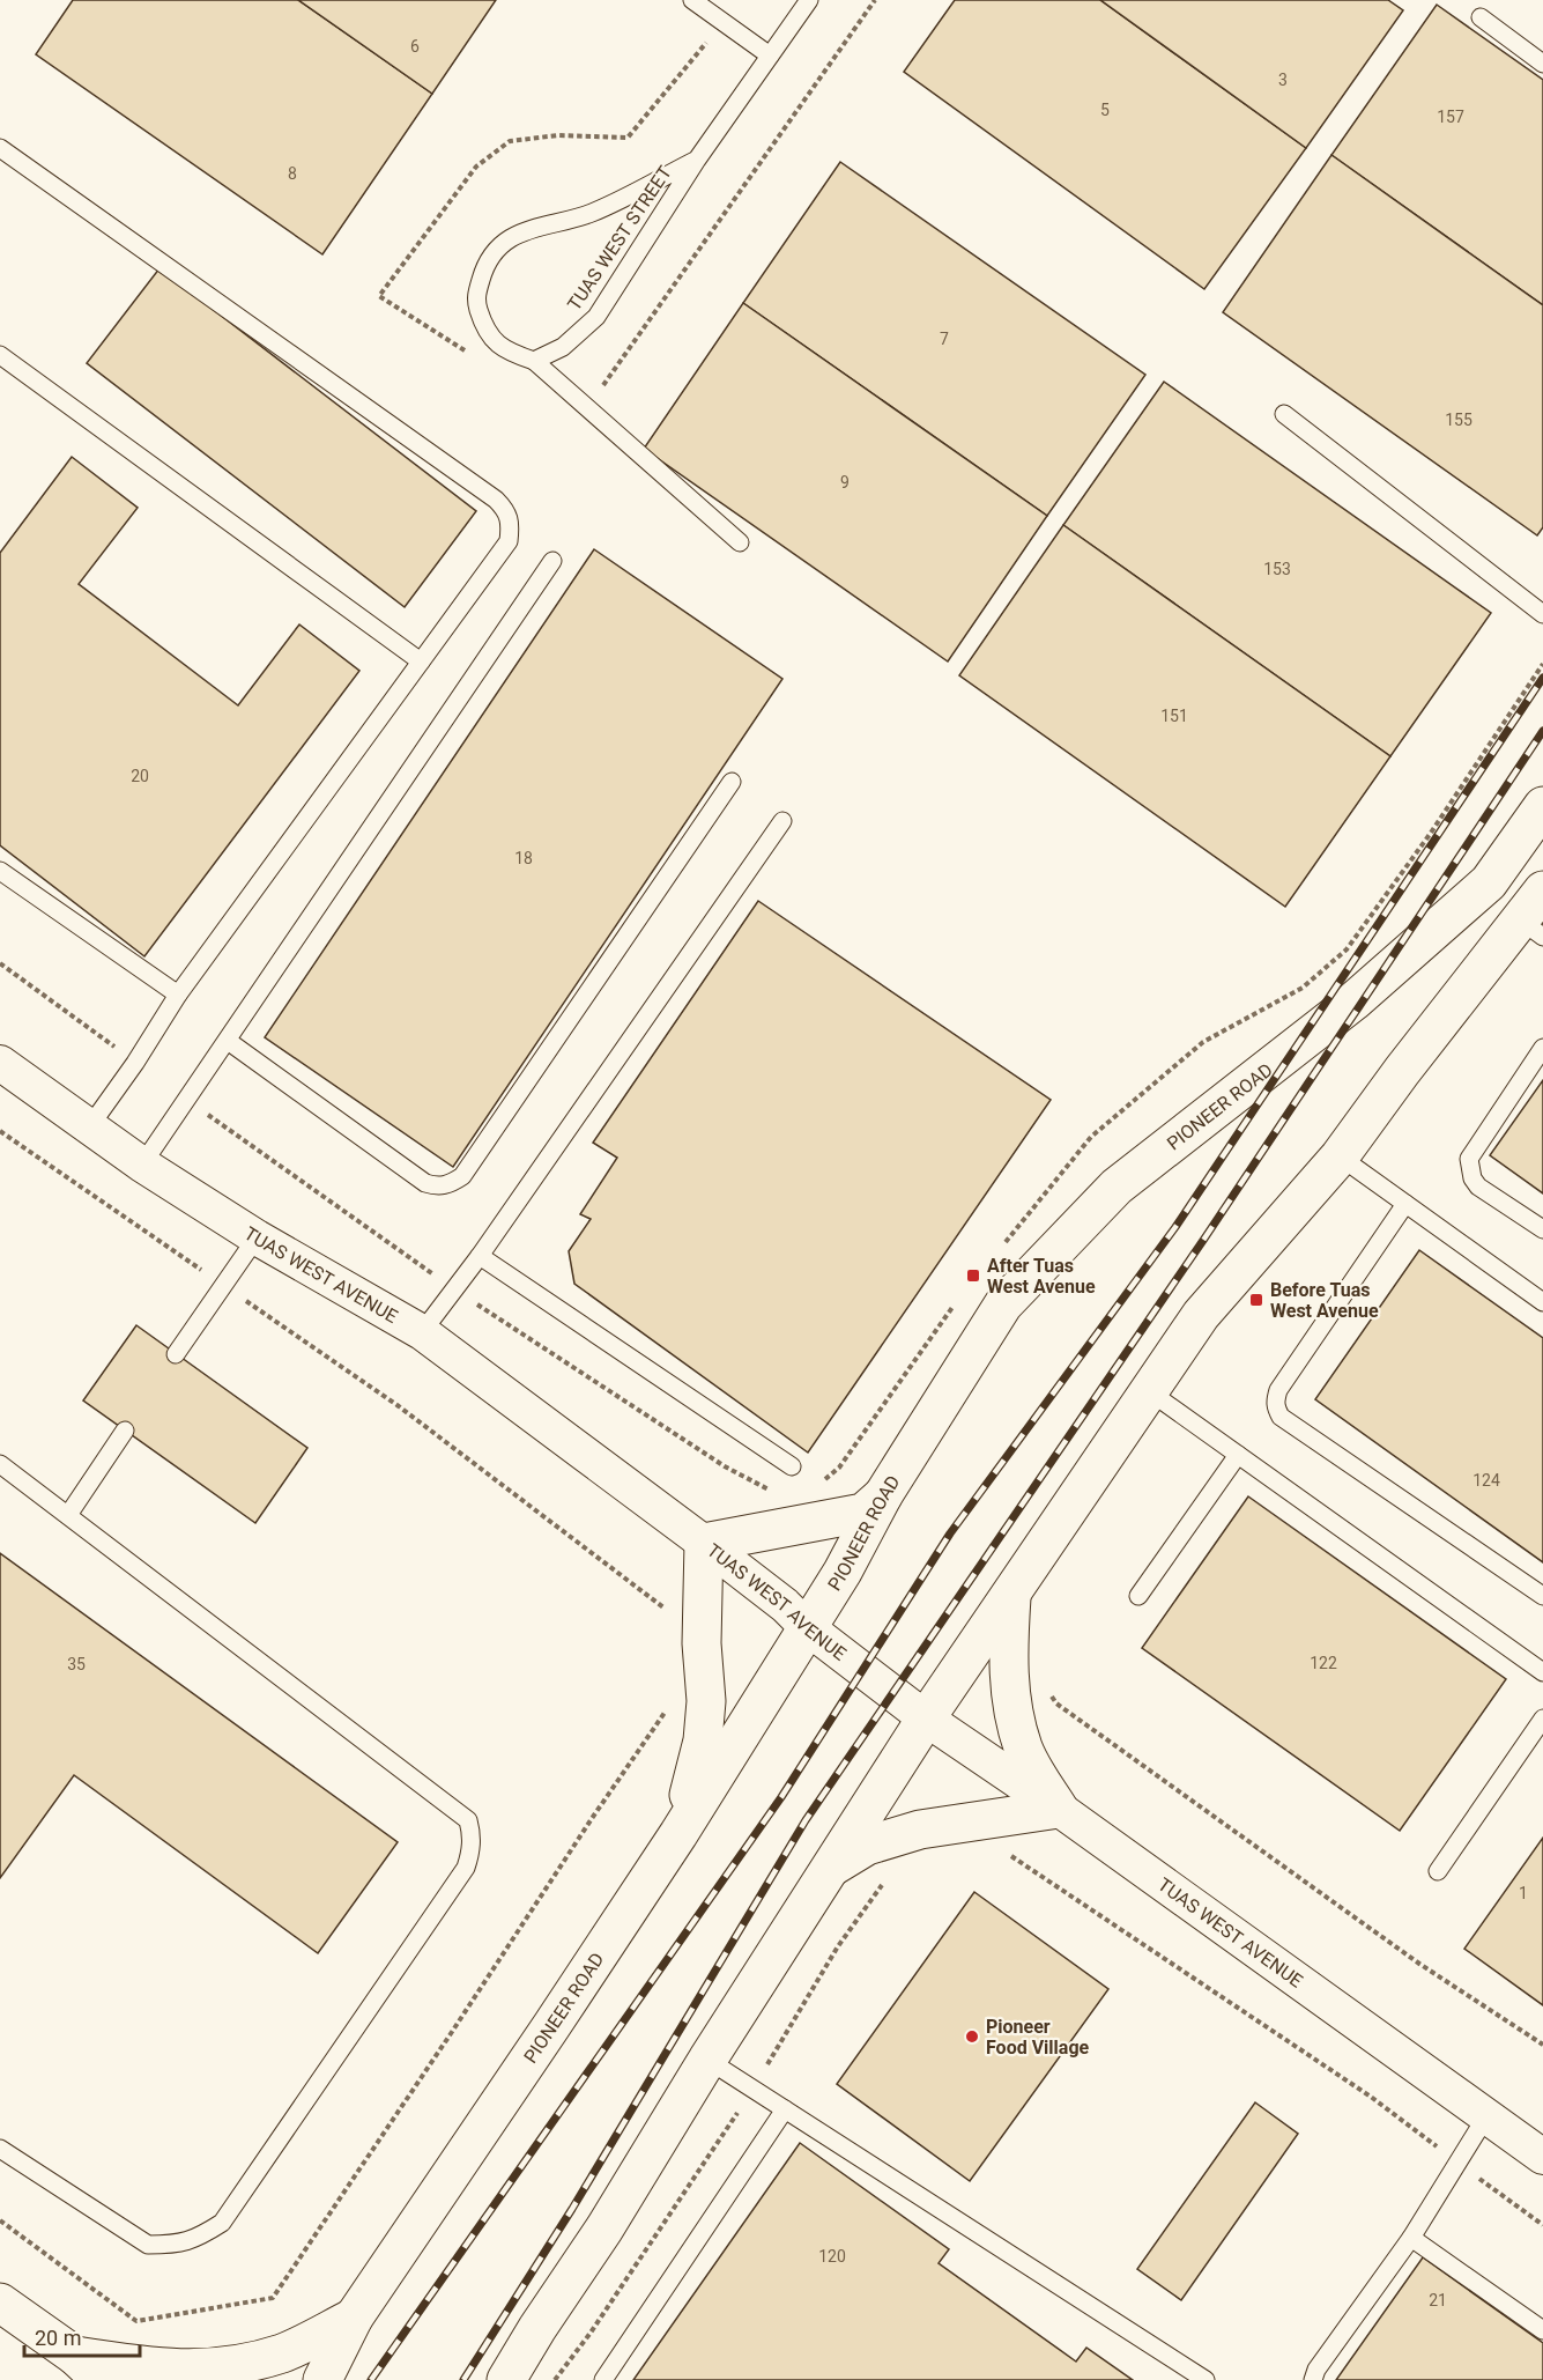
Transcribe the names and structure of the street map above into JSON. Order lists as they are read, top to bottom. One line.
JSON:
{"streets":{"street":["PIONEER ROAD","TUAS WEST AVENUE"],"lane":["TUAS WEST STREET"]},"crossings":[["PIONEER ROAD","TUAS WEST AVENUE"]],"places":{"transit":["After Tuas West Avenue","Before Tuas West Avenue"],"other":["Pioneer Food Village"]},"house_numbers":["6","3","5","157","8","7","155","9","153","151","20","18","124","122","35","1","120","21"],"scale_bar":"20 m"}
